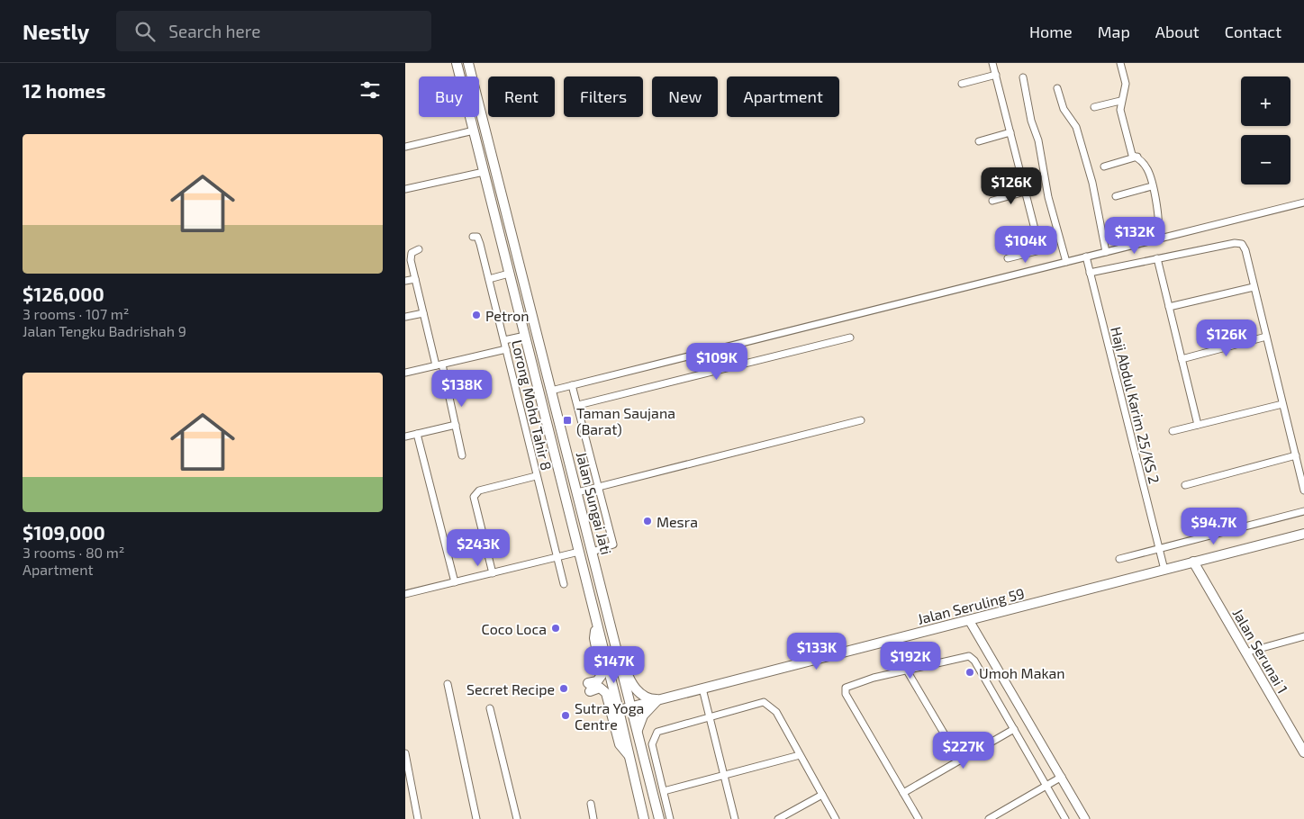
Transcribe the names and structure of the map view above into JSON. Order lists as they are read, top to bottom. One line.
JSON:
{"streets":{"main road":["Jalan Sungai Jati","Jalan Seruling 59","Jalan Serunai 1"],"street":["Lorong Mohd Tahir 8","Haji Abdul Karim 25/KS 2"]},"crossings":[["Haji Abdul Karim 25/KS 2","Jalan Seruling 59"],["Jalan Sungai Jati","Jalan Seruling 59"],["Jalan Seruling 59","Jalan Serunai 1"]],"places":{"other":["Petron","Mesra","Coco Loca","Umoh Makan","Secret Recipe","Sutra Yoga Centre"],"transit":["Taman Saujana (Barat)"]},"page":{"header":"Nestly","search":"Search here","nav":["Home","Map","About","Contact"],"heading":"12 homes","map_buttons":["+","−"],"chip":["Buy","Rent","Filters","New","Apartment"],"list":[{"name":"$126,000","note":"3 rooms · 107 m² · Jalan Tengku Badrishah 9"},{"name":"$109,000","note":"3 rooms · 80 m² · Apartment"}],"price":["$126K","$132K","$104K","$126K","$109K","$138K","$94.7K","$243K","$133K","$192K","$147K","$227K"]}}
